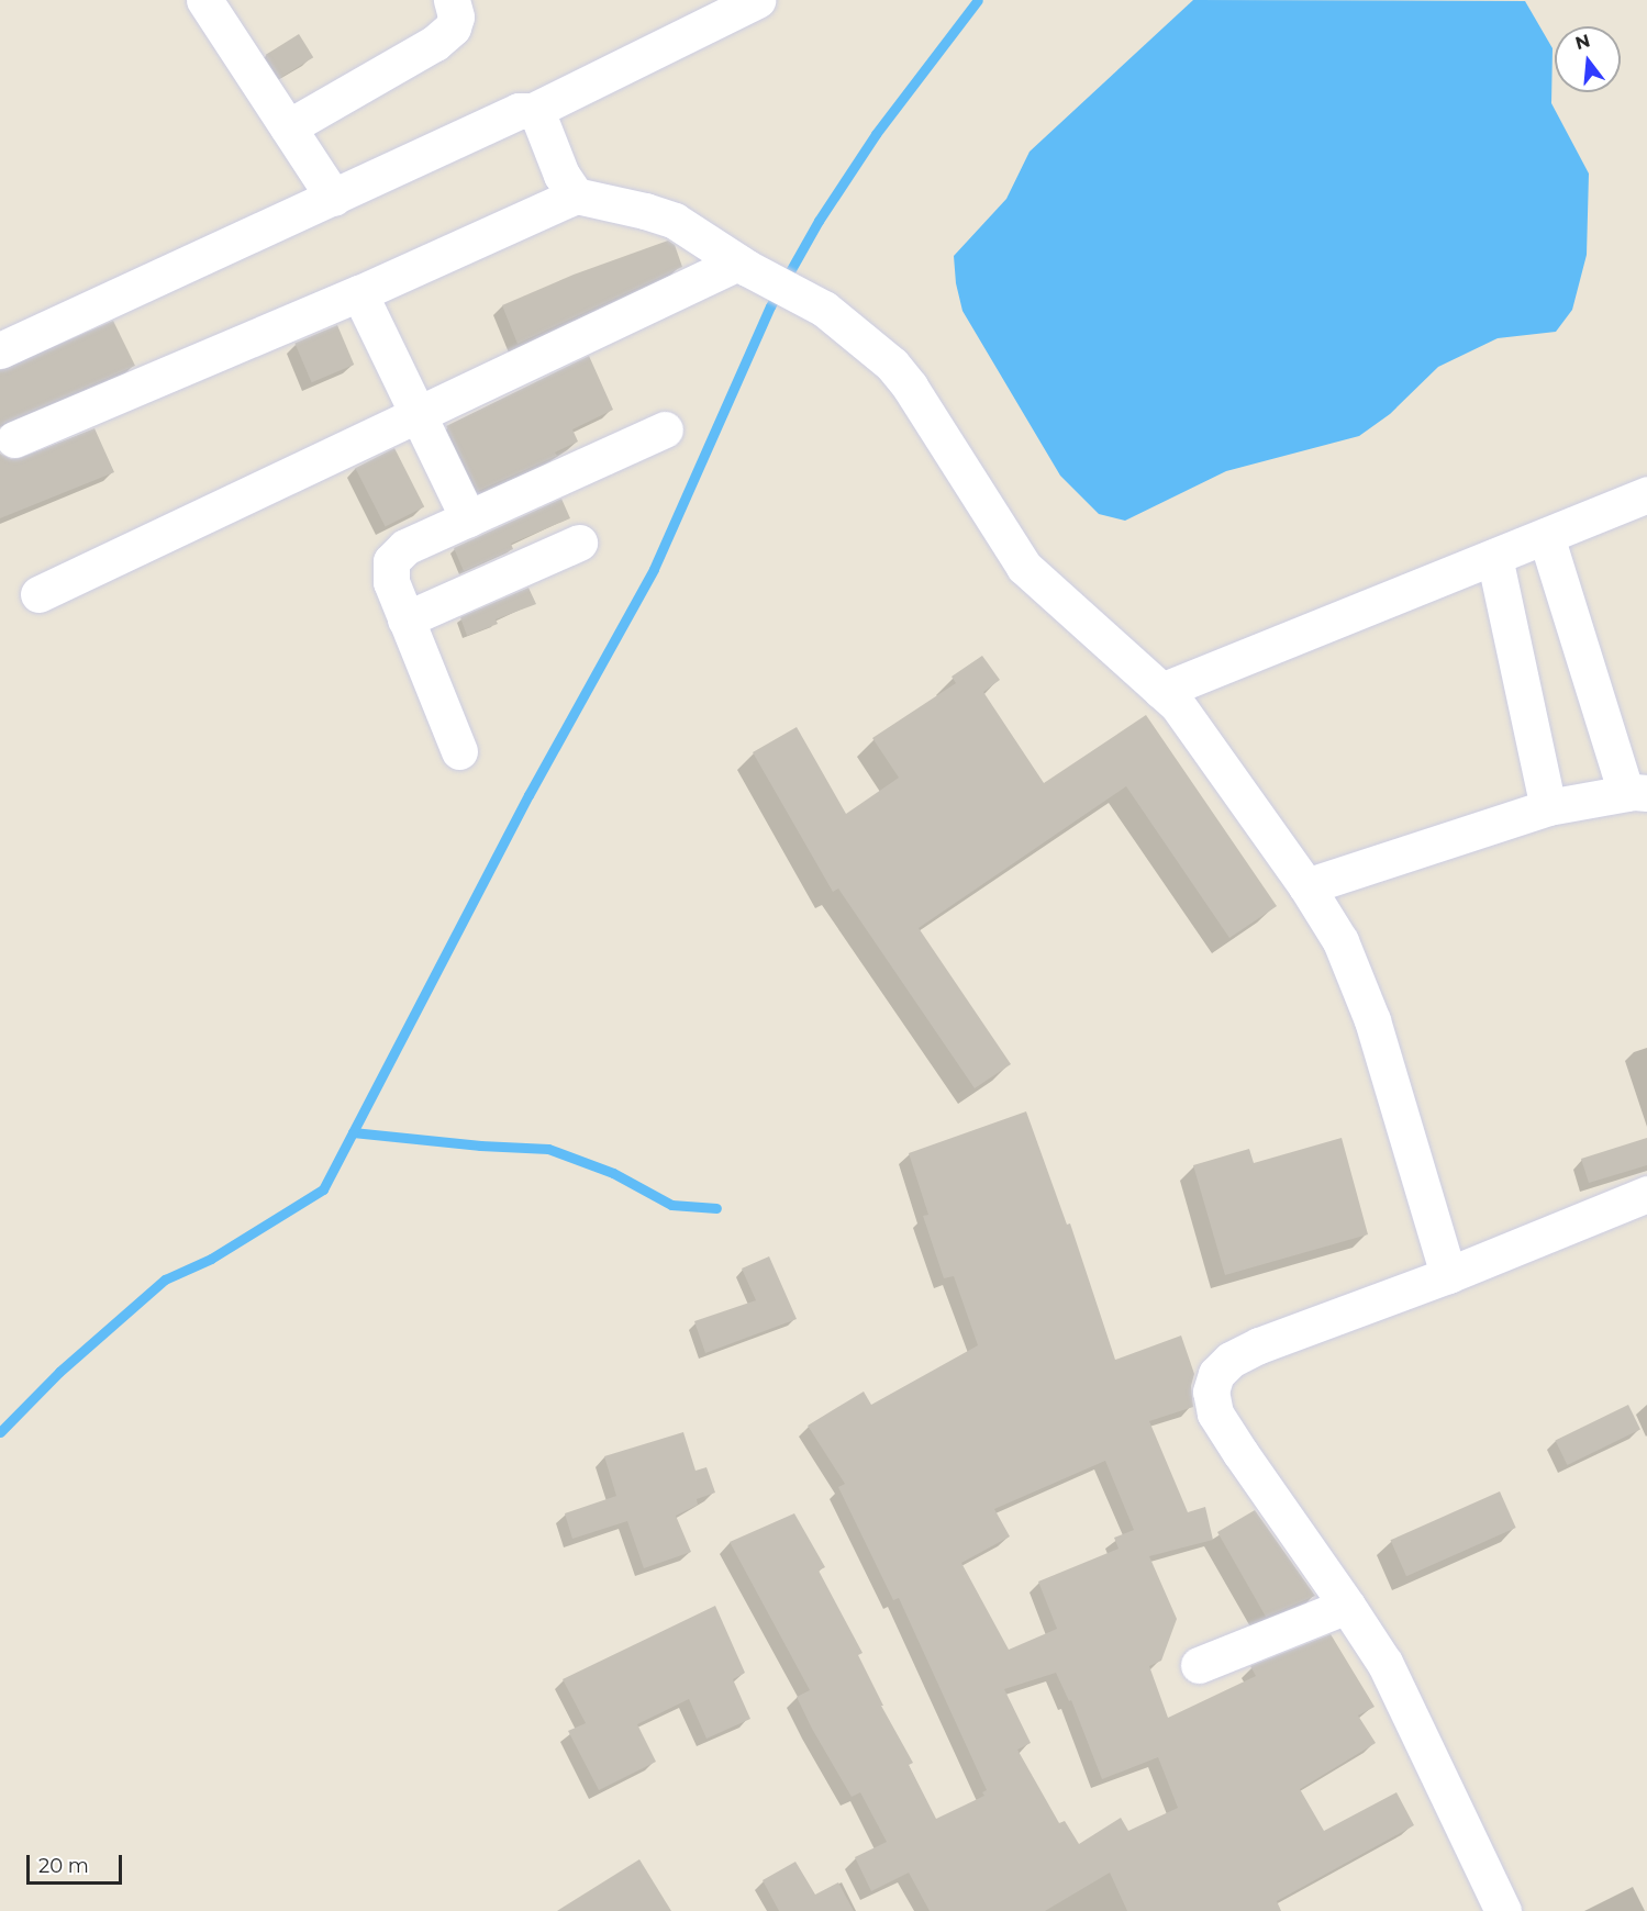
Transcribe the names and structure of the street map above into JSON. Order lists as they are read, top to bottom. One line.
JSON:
{"scale_bar":"20 m","north":"top"}
